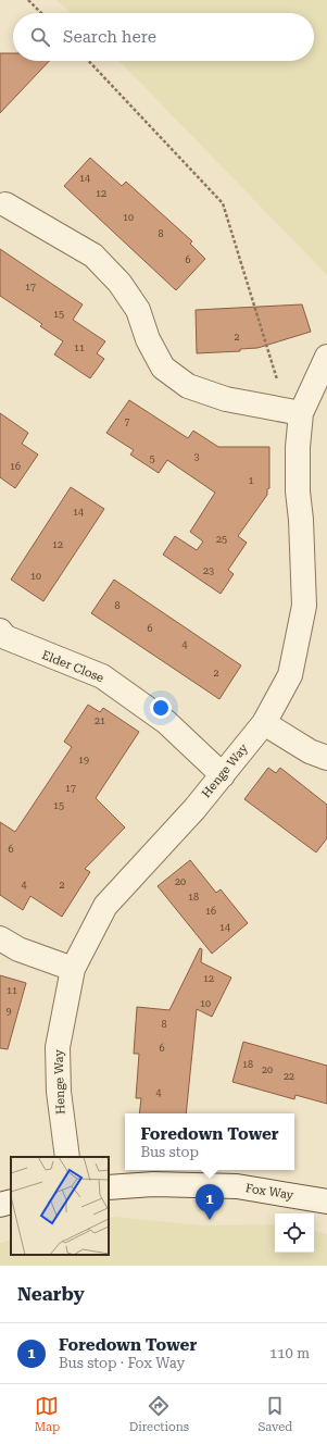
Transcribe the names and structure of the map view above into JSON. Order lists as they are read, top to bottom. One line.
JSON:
{"streets":{"street":["Elder Close","Henge Way","Fox Way"]},"crossings":[["Elder Close","Henge Way"]],"house_numbers":["14","12","10","8","6","17","15","2","11","7","3","5","16","1","14","25","12","23","10","8","6","4","2","21","19","17","15","6","20","4","2","18","16","14","12","11","10","9","8","6","18","20","22","4"],"page":{"search":"Search here","popup":["Foredown Tower","Bus stop"],"pins":"1","heading":"Nearby","list":[{"mark":"1","name":"Foredown Tower","note":"Bus stop · Fox Way","value":"110 m"}],"nav":["Map","Directions","Saved"]}}
